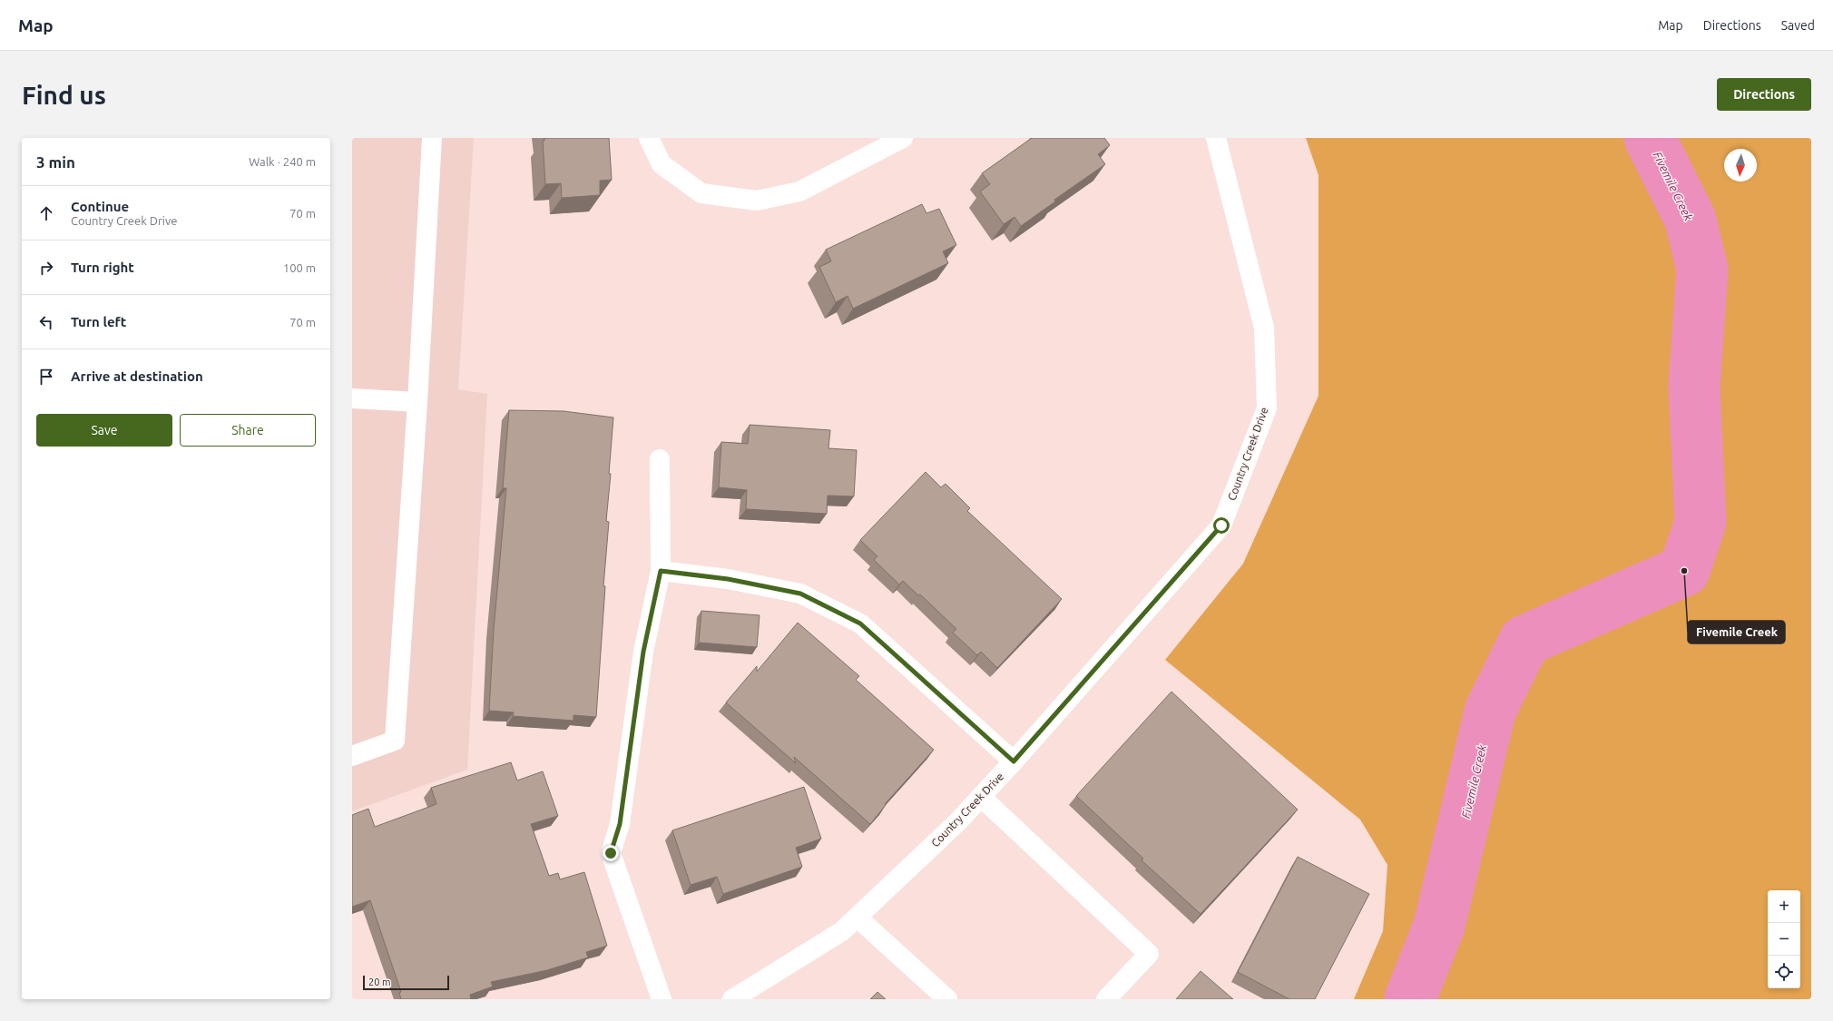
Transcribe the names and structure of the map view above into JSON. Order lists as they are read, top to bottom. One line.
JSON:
{"streets":{"street":["Country Creek Drive"]},"water":["Fivemile Creek"],"places":["Fivemile Creek"],"scale_bar":"20 m","north":"bottom","page":{"header":"Map","nav":["Map","Directions","Saved"],"buttons":["Directions",["Save","Share"]],"title":"Find us","heading":["3 min","Walk · 240 m"],"list":[["Continue","Country Creek Drive","70 m"],["Turn right","100 m"],["Turn left","70 m"],"Arrive at destination"],"map_buttons":["+","−"],"scale":"20 m"}}
